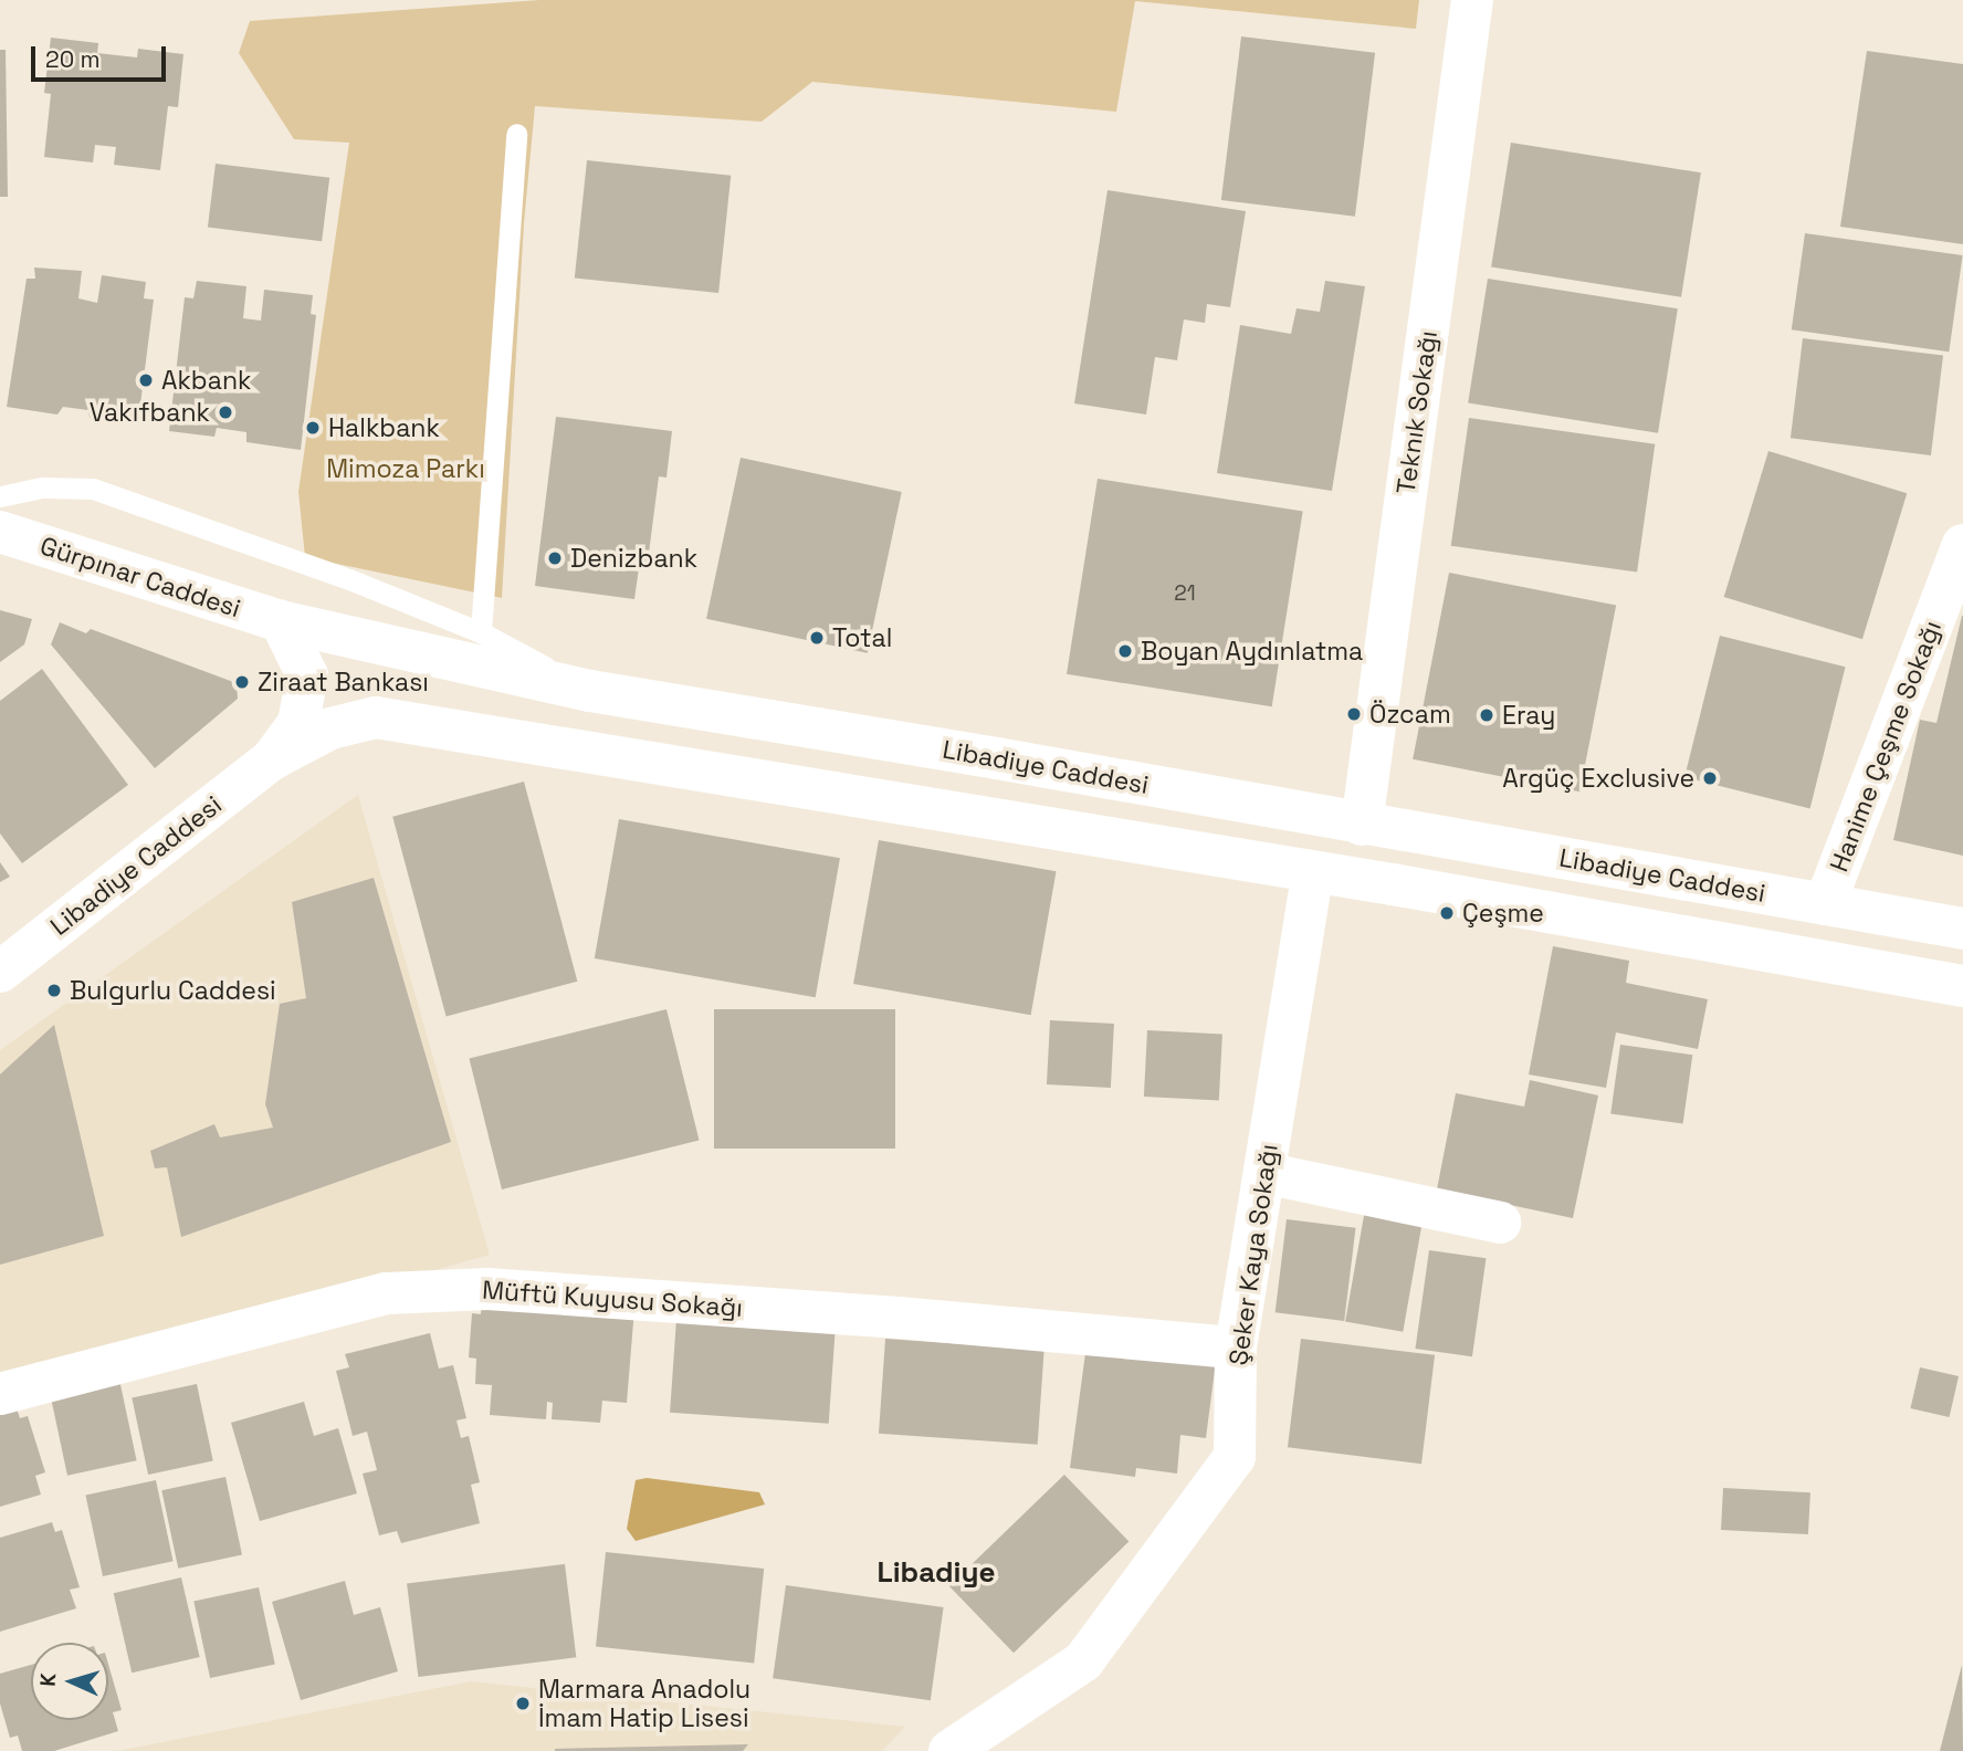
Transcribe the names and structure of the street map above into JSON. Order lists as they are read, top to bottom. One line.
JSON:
{"streets":{"main road":["Teknık Sokağı","Gürpınar Caddesi","Hanime Çeşme Sokağı","Libadiye Caddesi","Şeker Kaya Sokağı","Müftü Kuyusu Sokağı"]},"crossings":[["Teknık Sokağı","Libadiye Caddesi"],["Gürpınar Caddesi","Libadiye Caddesi"],["Hanime Çeşme Sokağı","Libadiye Caddesi"],["Libadiye Caddesi","Şeker Kaya Sokağı"],["Şeker Kaya Sokağı","Müftü Kuyusu Sokağı"]],"districts":["Libadiye"],"parks":["Mimoza Parkı"],"places":["Akbank","Vakıfbank","Halkbank","Denizbank","Total","Boyan Aydınlatma","Ziraat Bankası","Özcam","Eray","Argüç Exclusive","Çeşme","Bulgurlu Caddesi","Marmara Anadolu İmam Hatip Lisesi"],"house_numbers":["21"],"scale_bar":"20 m","north":"left"}
